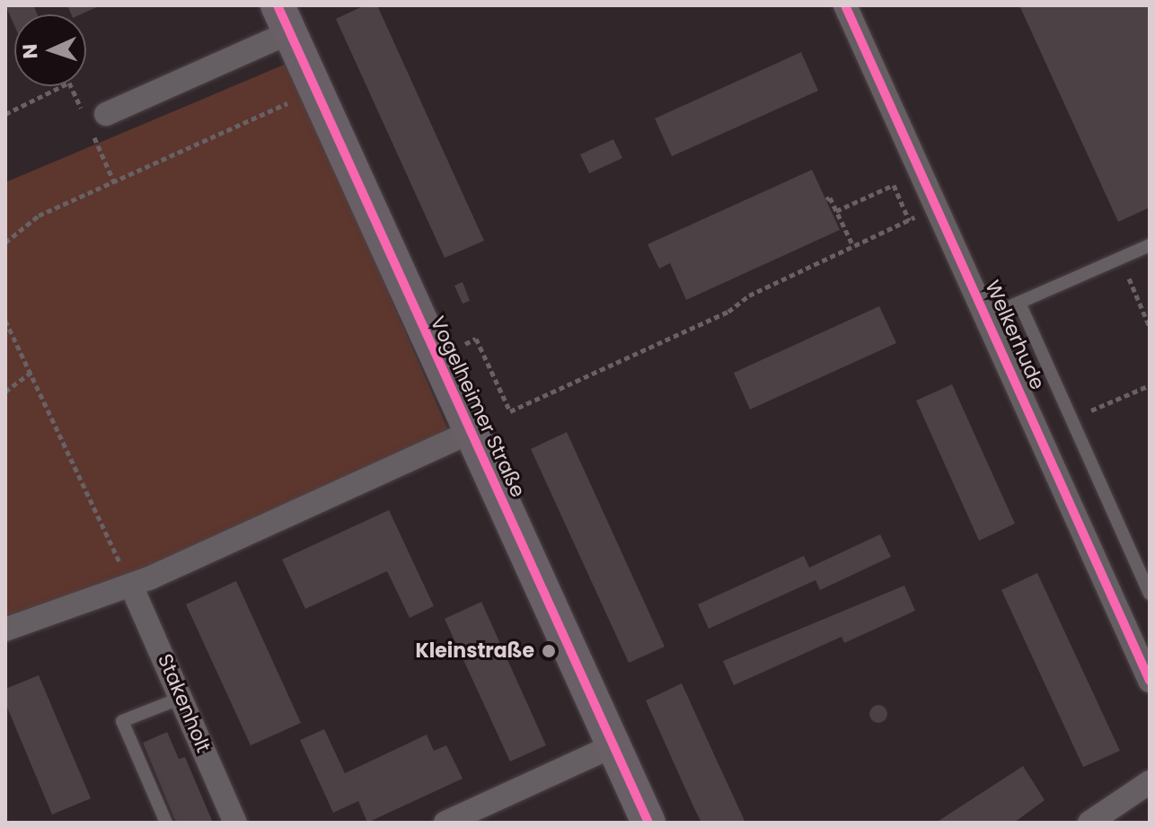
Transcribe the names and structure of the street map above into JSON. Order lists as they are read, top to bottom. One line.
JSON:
{"streets":{"main road":["Vogelheimer Straße"],"street":["Welkerhude","Stakenholt"]},"places":["Kleinstraße"],"north":"left"}
